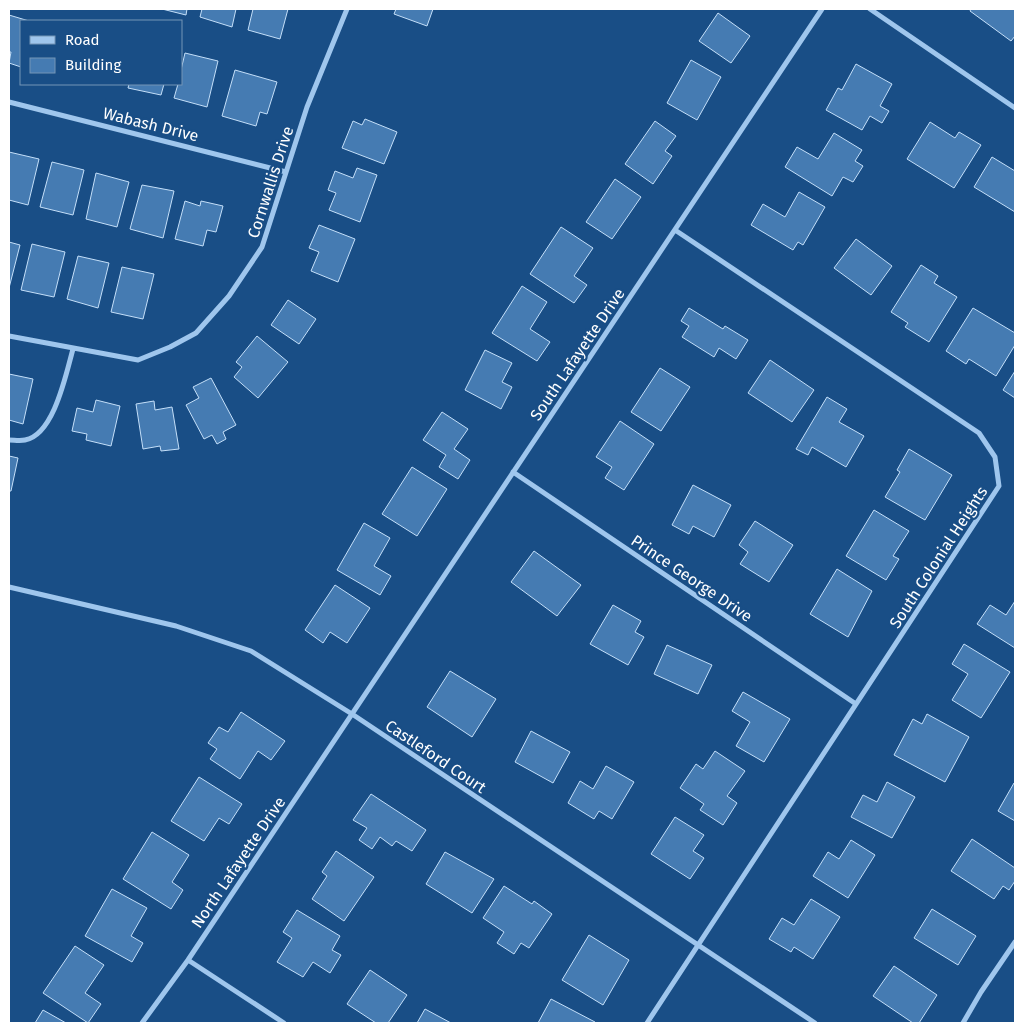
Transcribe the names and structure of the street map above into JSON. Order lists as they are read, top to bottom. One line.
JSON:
{"streets":{"street":["Wabash Drive","Cornwallis Drive","South Lafayette Drive","South Colonial Heights","Prince George Drive","Castleford Court","North Lafayette Drive"]},"crossings":[["Wabash Drive","Cornwallis Drive"],["South Lafayette Drive","South Colonial Heights"],["South Lafayette Drive","Prince George Drive"],["South Lafayette Drive","Castleford Court"],["South Lafayette Drive","North Lafayette Drive"],["South Colonial Heights","Prince George Drive"],["South Colonial Heights","Castleford Court"],["Castleford Court","North Lafayette Drive"]],"legend":["Road","Building"]}
